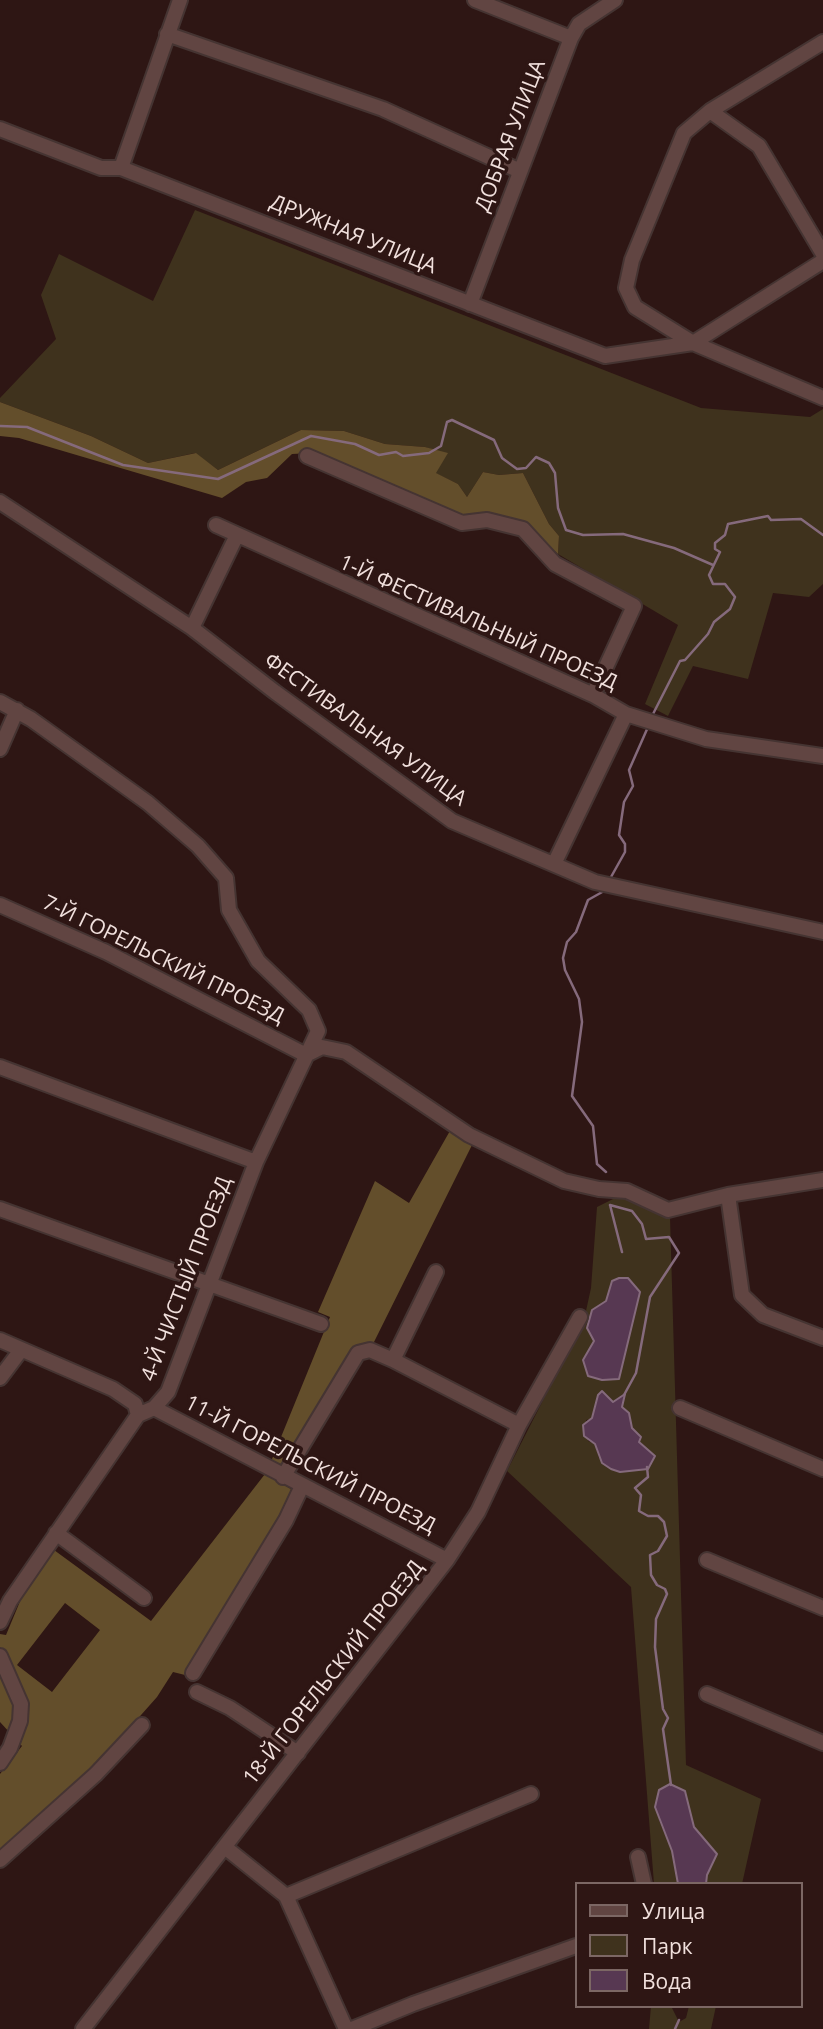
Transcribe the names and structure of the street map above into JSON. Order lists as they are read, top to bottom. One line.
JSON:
{"streets":{"street":["ДОБРАЯ УЛИЦА","ДРУЖНАЯ УЛИЦА","1-Й ФЕСТИВАЛЬНЫЙ ПРОЕЗД","ФЕСТИВАЛЬНАЯ УЛИЦА","7-Й ГОРЕЛЬСКИЙ ПРОЕЗД","4-Й ЧИСТЫЙ ПРОЕЗД","11-Й ГОРЕЛЬСКИЙ ПРОЕЗД","18-Й ГОРЕЛЬСКИЙ ПРОЕЗД"]},"crossings":[["ДОБРАЯ УЛИЦА","ДРУЖНАЯ УЛИЦА"],["1-Й ФЕСТИВАЛЬНЫЙ ПРОЕЗД","ФЕСТИВАЛЬНАЯ УЛИЦА"],["7-Й ГОРЕЛЬСКИЙ ПРОЕЗД","4-Й ЧИСТЫЙ ПРОЕЗД"],["4-Й ЧИСТЫЙ ПРОЕЗД","11-Й ГОРЕЛЬСКИЙ ПРОЕЗД"],["11-Й ГОРЕЛЬСКИЙ ПРОЕЗД","18-Й ГОРЕЛЬСКИЙ ПРОЕЗД"]],"legend":["Улица","Парк","Вода"]}
